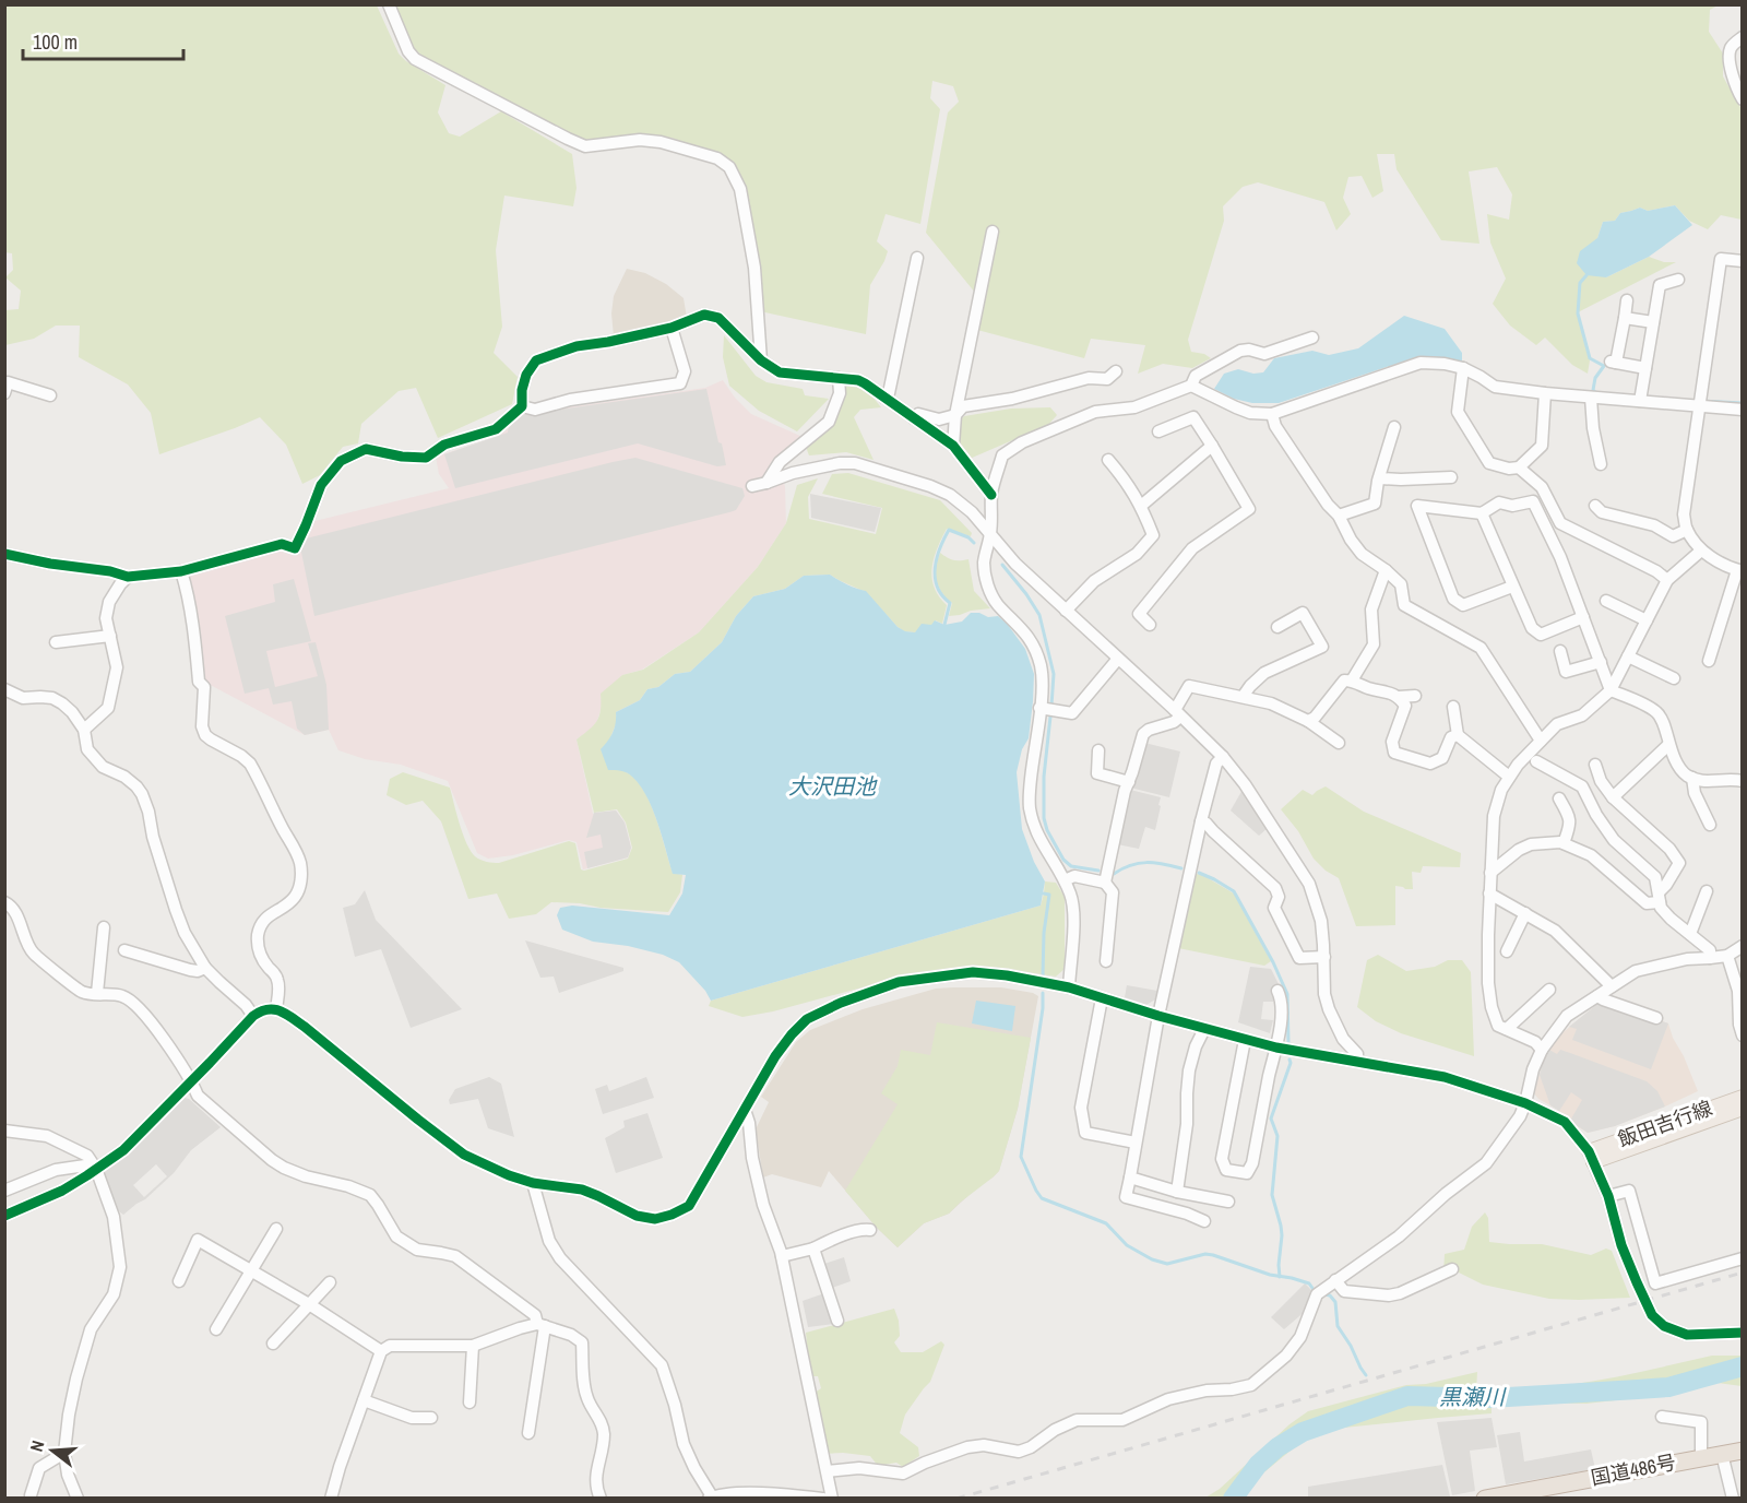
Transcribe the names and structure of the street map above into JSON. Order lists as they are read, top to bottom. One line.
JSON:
{"streets":{"highway":["国道486号"],"main road":["飯田吉行線"]},"water":["大沢田池","黒瀬川"],"scale_bar":"100 m","north":"left"}
